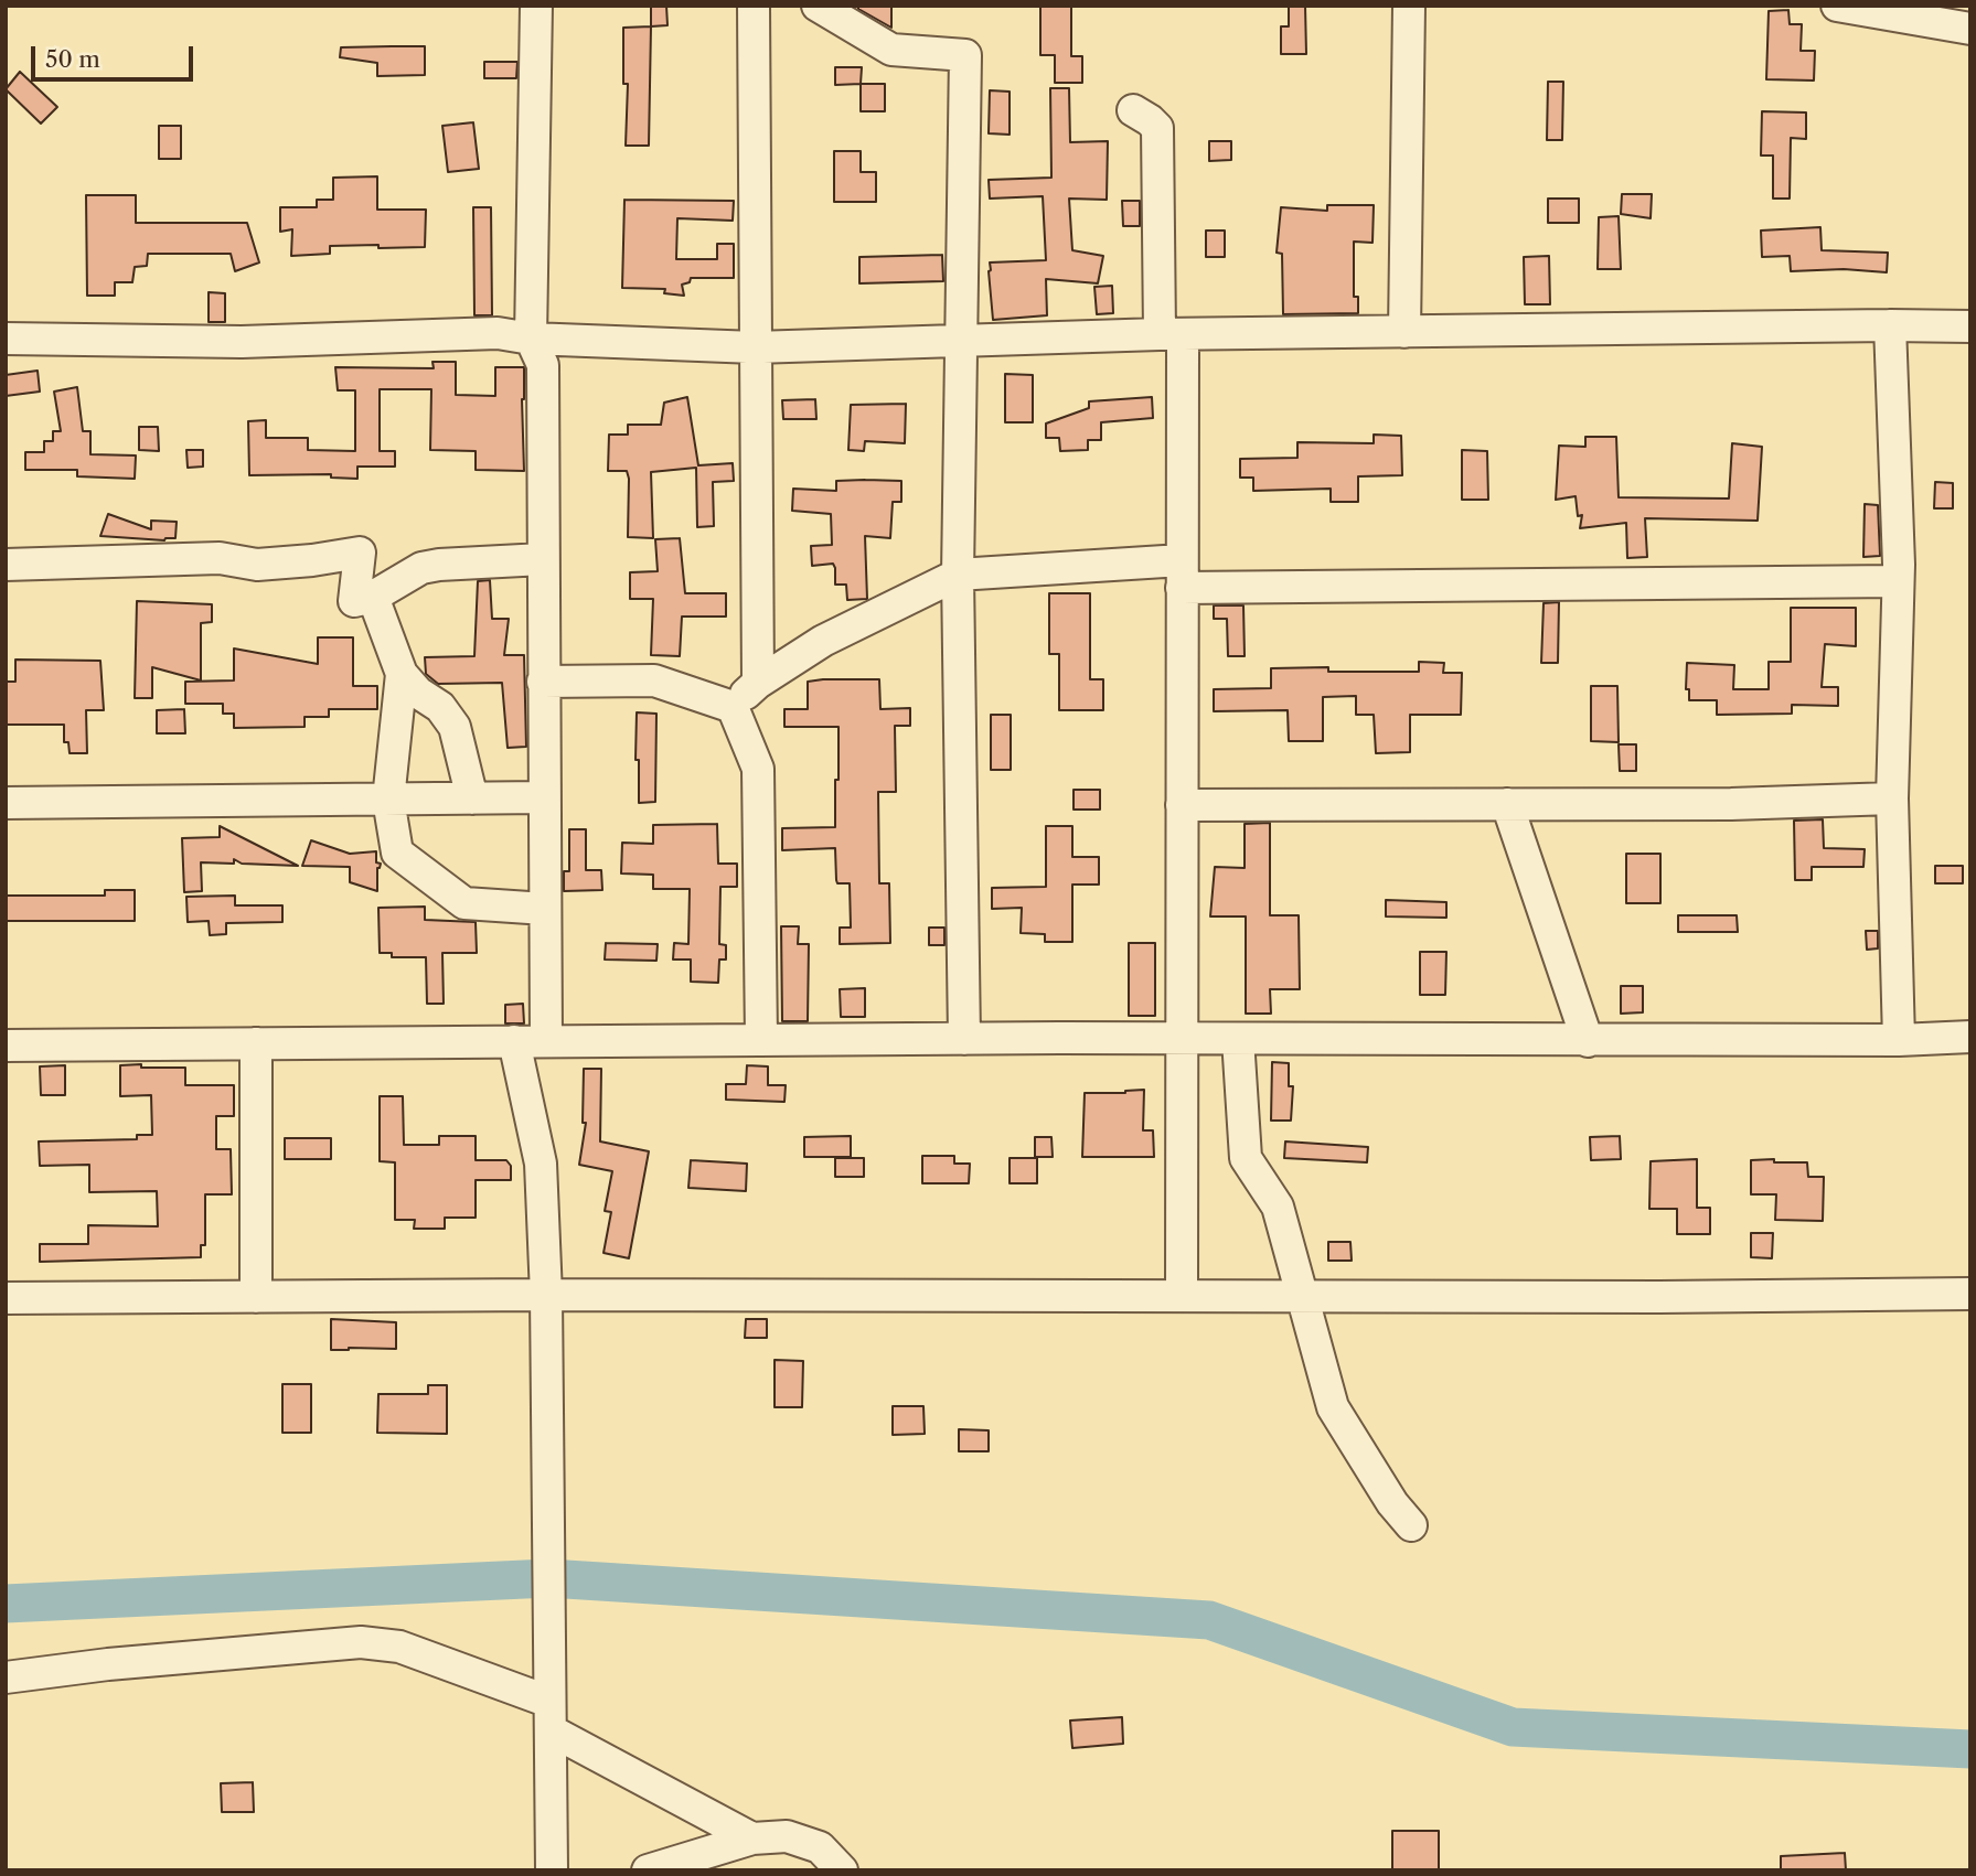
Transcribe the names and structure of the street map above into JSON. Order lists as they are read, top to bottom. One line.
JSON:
{"scale_bar":"50 m"}
